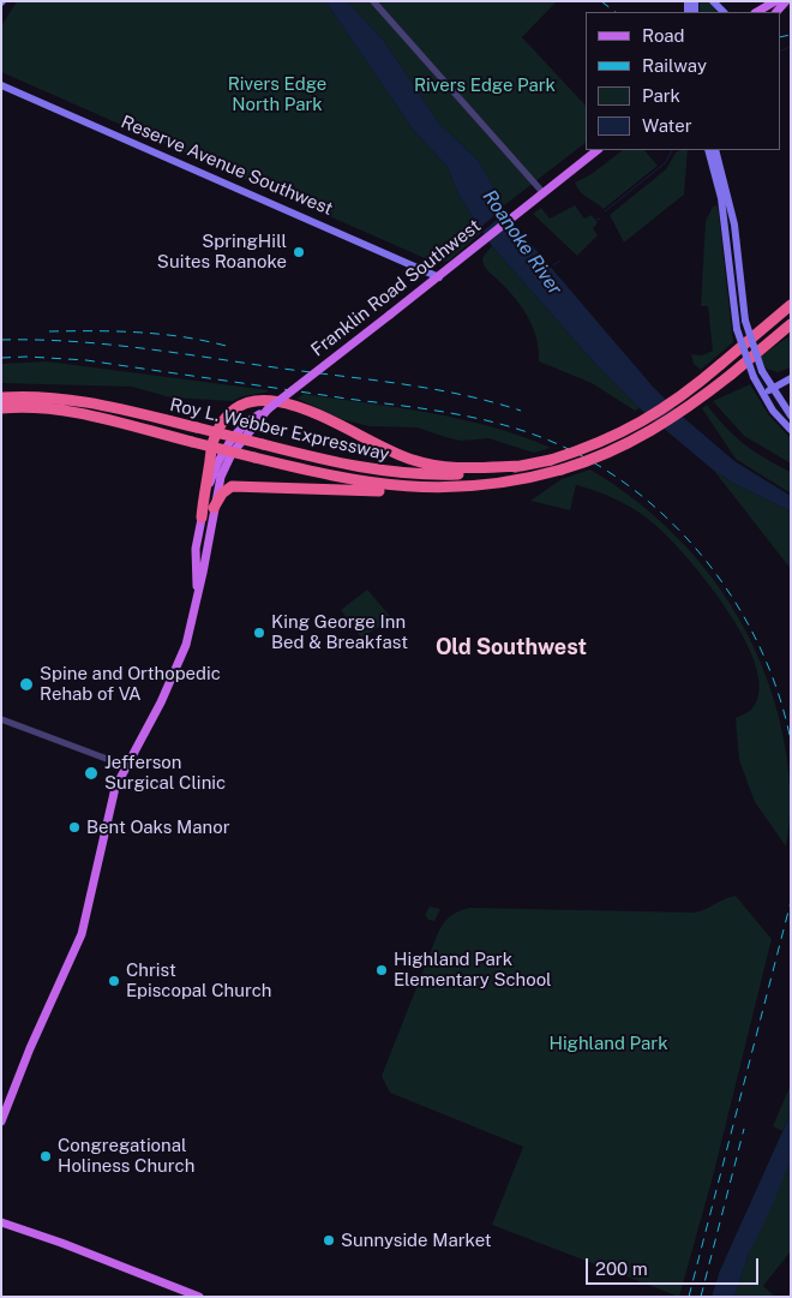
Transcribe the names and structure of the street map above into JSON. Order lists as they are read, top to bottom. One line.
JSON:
{"streets":{"highway":["Roy L. Webber Expressway"],"main road":["Reserve Avenue Southwest","Franklin Road Southwest"]},"crossings":[["Reserve Avenue Southwest","Franklin Road Southwest"]],"districts":["Old Southwest"],"water":["Roanoke River"],"parks":["Rivers Edge North Park","Rivers Edge Park","Highland Park"],"places":["SpringHill Suites Roanoke","King George Inn Bed & Breakfast","Spine and Orthopedic Rehab of VA","Jefferson Surgical Clinic","Bent Oaks Manor","Highland Park Elementary School","Christ Episcopal Church","Congregational Holiness Church","Sunnyside Market"],"legend":["Road","Railway","Park","Water"],"scale_bar":"200 m"}
